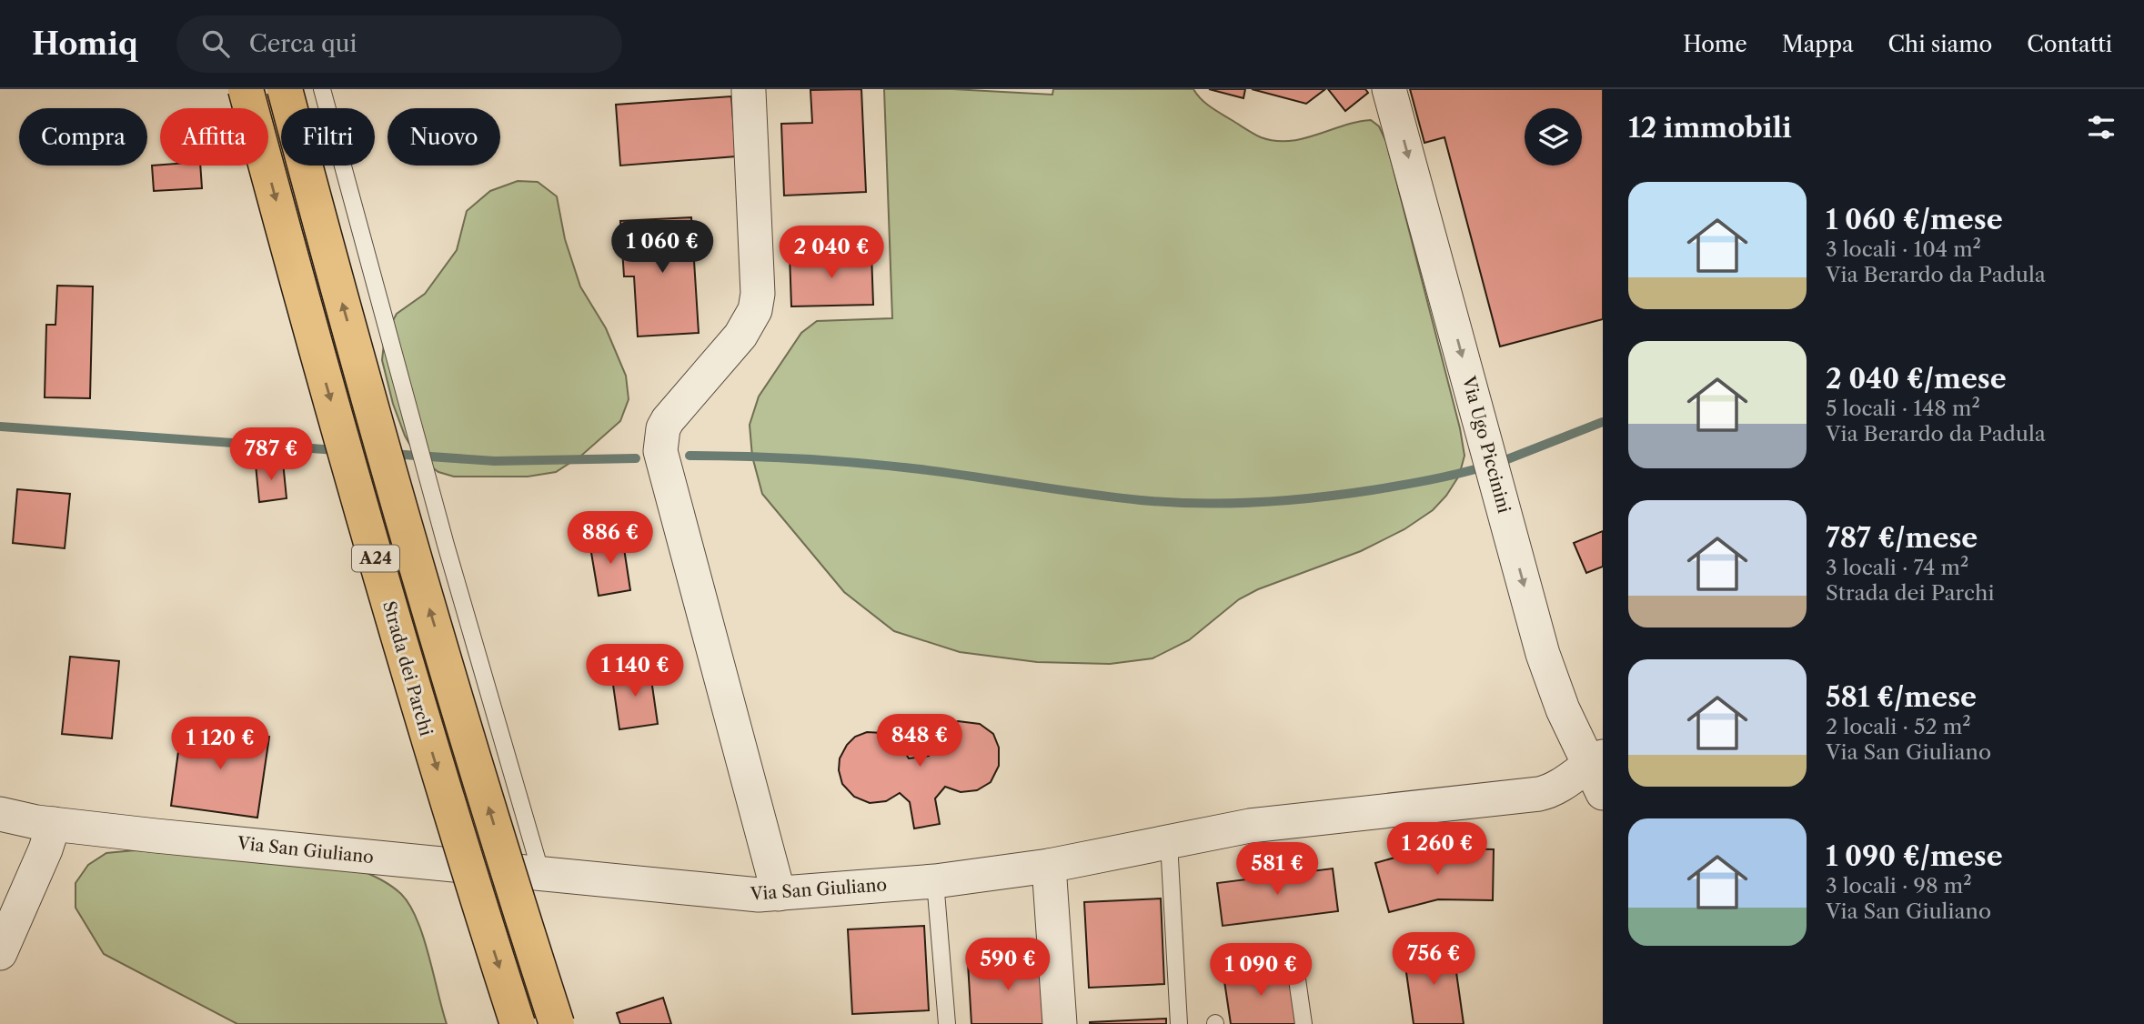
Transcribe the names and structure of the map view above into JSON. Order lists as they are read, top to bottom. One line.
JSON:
{"streets":{"highway":["A24","Strada dei Parchi"],"street":["Via Ugo Piccinini","Via San Giuliano"]},"crossings":[["Via Ugo Piccinini","Via San Giuliano"]],"one_way":["Via Ugo Piccinini"],"page":{"header":"Homiq","search":"Cerca qui","nav":["Home","Mappa","Chi siamo","Contatti"],"heading":"12 immobili","chip":["Compra","Affitta","Filtri","Nuovo"],"list":[{"name":"1 060 €/mese","note":"3 locali · 104 m² · Via Berardo da Padula"},{"name":"2 040 €/mese","note":"5 locali · 148 m² · Via Berardo da Padula"},{"name":"787 €/mese","note":"3 locali · 74 m² · Strada dei Parchi"},{"name":"581 €/mese","note":"2 locali · 52 m² · Via San Giuliano"},{"name":"1 090 €/mese","note":"3 locali · 98 m² · Via San Giuliano"}],"price":["1 060 €","2 040 €","787 €","886 €","1 140 €","848 €","1 120 €","1 260 €","581 €","756 €","590 €","1 090 €"]}}
